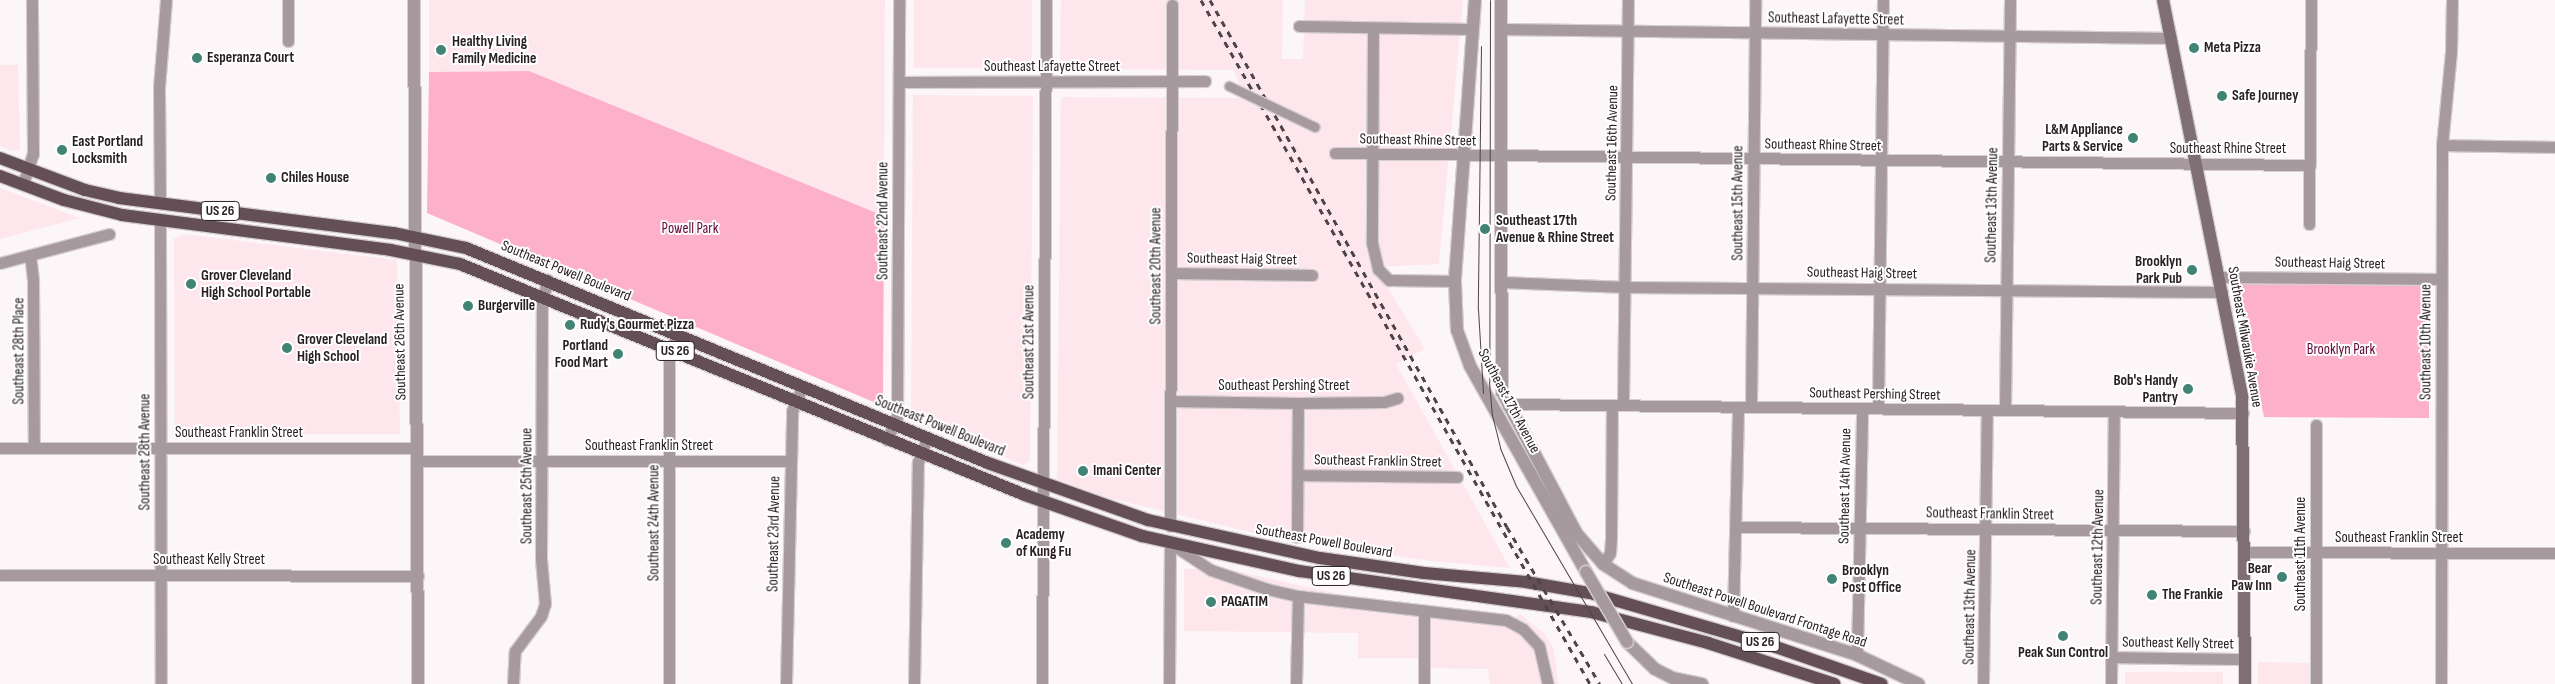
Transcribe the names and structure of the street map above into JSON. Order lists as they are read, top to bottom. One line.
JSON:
{"streets":{"main road":["US 26","Southeast Powell Boulevard","Southeast Milwaukie Avenue"],"street":["Southeast Lafayette Street","Southeast Rhine Street","Southeast 16th Avenue","Southeast 15th Avenue","Southeast 13th Avenue","Southeast 22nd Avenue","Southeast Haig Street","Southeast 20th Avenue","Southeast 26th Avenue","Southeast 21st Avenue","Southeast 10th Avenue","Southeast 28th Place","Southeast Pershing Street","Southeast 17th Avenue","Southeast Franklin Street","Southeast 28th Avenue","Southeast 25th Avenue","Southeast 14th Avenue","Southeast 24th Avenue","Southeast 23rd Avenue","Southeast 12th Avenue","Southeast 11th Avenue","Southeast Kelly Street","Southeast Powell Boulevard Frontage Road"]},"crossings":[["Southeast Lafayette Street","Southeast 16th Avenue"],["Southeast Lafayette Street","Southeast 15th Avenue"],["Southeast Lafayette Street","Southeast 13th Avenue"],["Southeast Lafayette Street","Southeast 22nd Avenue"],["Southeast Lafayette Street","Southeast 20th Avenue"],["Southeast Lafayette Street","Southeast Milwaukie Avenue"],["Southeast Lafayette Street","Southeast 21st Avenue"],["Southeast Lafayette Street","Southeast 17th Avenue"],["Southeast Rhine Street","Southeast 16th Avenue"],["Southeast Rhine Street","Southeast 15th Avenue"],["Southeast Rhine Street","Southeast 13th Avenue"],["Southeast Rhine Street","Southeast Milwaukie Avenue"],["Southeast Rhine Street","Southeast 17th Avenue"],["Southeast 16th Avenue","Southeast Haig Street"],["Southeast 16th Avenue","Southeast Pershing Street"],["Southeast 16th Avenue","Southeast 17th Avenue"],["Southeast 16th Avenue","Southeast Powell Boulevard Frontage Road"],["Southeast 15th Avenue","Southeast Haig Street"],["Southeast 15th Avenue","Southeast Pershing Street"],["Southeast 13th Avenue","Southeast Haig Street"],["Southeast 13th Avenue","Southeast Pershing Street"],["Southeast 13th Avenue","Southeast Franklin Street"],["Southeast 22nd Avenue","Southeast Powell Boulevard"],["Southeast Haig Street","Southeast 20th Avenue"],["Southeast Haig Street","Southeast Milwaukie Avenue"],["Southeast Haig Street","Southeast 10th Avenue"],["Southeast Haig Street","Southeast 17th Avenue"],["Southeast 20th Avenue","Southeast Powell Boulevard"],["Southeast 20th Avenue","Southeast Pershing Street"],["Southeast Powell Boulevard","Southeast 26th Avenue"],["Southeast Powell Boulevard","Southeast 21st Avenue"],["Southeast Powell Boulevard","Southeast 28th Avenue"],["Southeast Powell Boulevard","Southeast 25th Avenue"],["Southeast Powell Boulevard","Southeast 24th Avenue"],["Southeast Powell Boulevard","Southeast 23rd Avenue"],["Southeast Milwaukie Avenue","Southeast Pershing Street"],["Southeast Milwaukie Avenue","Southeast Franklin Street"],["Southeast Milwaukie Avenue","Southeast Kelly Street"],["Southeast 26th Avenue","Southeast Franklin Street"],["Southeast 26th Avenue","Southeast Kelly Street"],["Southeast 10th Avenue","Southeast Franklin Street"],["Southeast 28th Place","Southeast Franklin Street"],["Southeast Pershing Street","Southeast 17th Avenue"],["Southeast Pershing Street","Southeast 14th Avenue"],["Southeast Pershing Street","Southeast 12th Avenue"],["Southeast 17th Avenue","Southeast Powell Boulevard Frontage Road"],["Southeast Franklin Street","Southeast 28th Avenue"],["Southeast Franklin Street","Southeast 25th Avenue"],["Southeast Franklin Street","Southeast 14th Avenue"],["Southeast Franklin Street","Southeast 24th Avenue"],["Southeast Franklin Street","Southeast 23rd Avenue"],["Southeast Franklin Street","Southeast 12th Avenue"],["Southeast Franklin Street","Southeast 11th Avenue"],["Southeast 28th Avenue","Southeast Kelly Street"],["Southeast 14th Avenue","Southeast Powell Boulevard Frontage Road"],["Southeast 12th Avenue","Southeast Kelly Street"]],"parks":["Powell Park","Brooklyn Park"],"places":["Meta Pizza","Healthy Living Family Medicine","Esperanza Court","Safe Journey","L&M Appliance Parts & Service","East Portland Locksmith","Chiles House","Southeast 17th Avenue & Rhine Street","Brooklyn Park Pub","Grover Cleveland High School Portable","Burgerville","Rudy's Gourmet Pizza","Grover Cleveland High School","Portland Food Mart","Bob's Handy Pantry","Imani Center","Academy of Kung Fu","Bear Paw Inn","Brooklyn Post Office","The Frankie","PAGATIM","Peak Sun Control"]}
